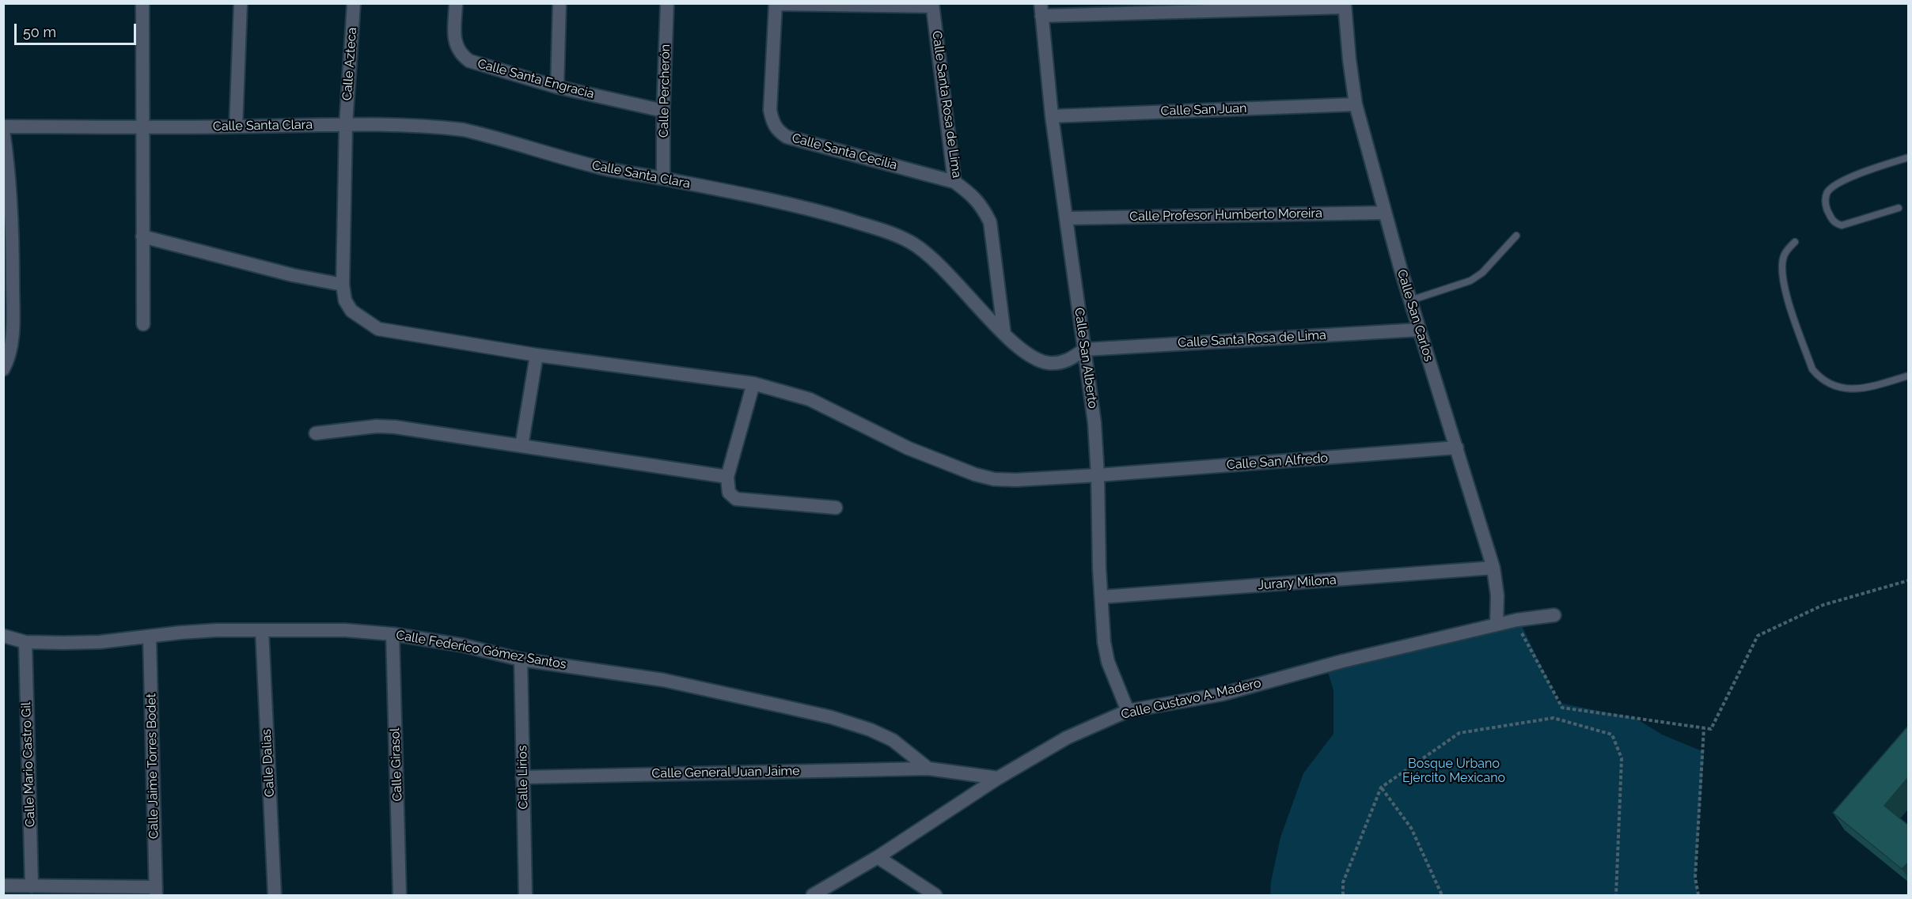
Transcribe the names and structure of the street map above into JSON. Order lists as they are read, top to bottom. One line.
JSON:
{"streets":{"street":["Calle Azteca","Calle Santa Engracia","Calle Percherón","Calle Santa Rosa de Lima","Calle San Juan","Calle Santa Clara","Calle Santa Cecilia","Calle Profesor Humberto Moreira","Calle San Carlos","Calle San Alberto","Calle San Alfredo","Jurary Milona","Calle Federico Gómez Santos","Calle Gustavo A. Madero","Calle Dalias","Calle Mario Castro Gil","Calle Girasol","Calle Jaime Torres Bodet","Calle General Juan Jaime","Calle Lirios"]},"crossings":[["Calle Azteca","Calle Santa Clara"],["Calle Azteca","Calle San Alfredo"],["Calle Santa Engracia","Calle Percherón"],["Calle Percherón","Calle Santa Clara"],["Calle Santa Rosa de Lima","Calle Santa Clara"],["Calle Santa Rosa de Lima","Calle Santa Cecilia"],["Calle Santa Rosa de Lima","Calle San Carlos"],["Calle Santa Rosa de Lima","Calle San Alberto"],["Calle San Juan","Calle San Carlos"],["Calle San Juan","Calle San Alberto"],["Calle Santa Clara","Calle San Alberto"],["Calle Profesor Humberto Moreira","Calle San Carlos"],["Calle Profesor Humberto Moreira","Calle San Alberto"],["Calle San Carlos","Calle San Alfredo"],["Calle San Carlos","Jurary Milona"],["Calle San Carlos","Calle Gustavo A. Madero"],["Calle San Alberto","Calle San Alfredo"],["Calle San Alberto","Jurary Milona"],["Calle San Alberto","Calle Gustavo A. Madero"],["Calle Federico Gómez Santos","Calle Dalias"],["Calle Federico Gómez Santos","Calle Mario Castro Gil"],["Calle Federico Gómez Santos","Calle Girasol"],["Calle Federico Gómez Santos","Calle Jaime Torres Bodet"],["Calle Federico Gómez Santos","Calle General Juan Jaime"],["Calle Federico Gómez Santos","Calle Lirios"],["Calle General Juan Jaime","Calle Lirios"]],"parks":["Bosque Urbano Ejército Mexicano"],"scale_bar":"50 m"}
